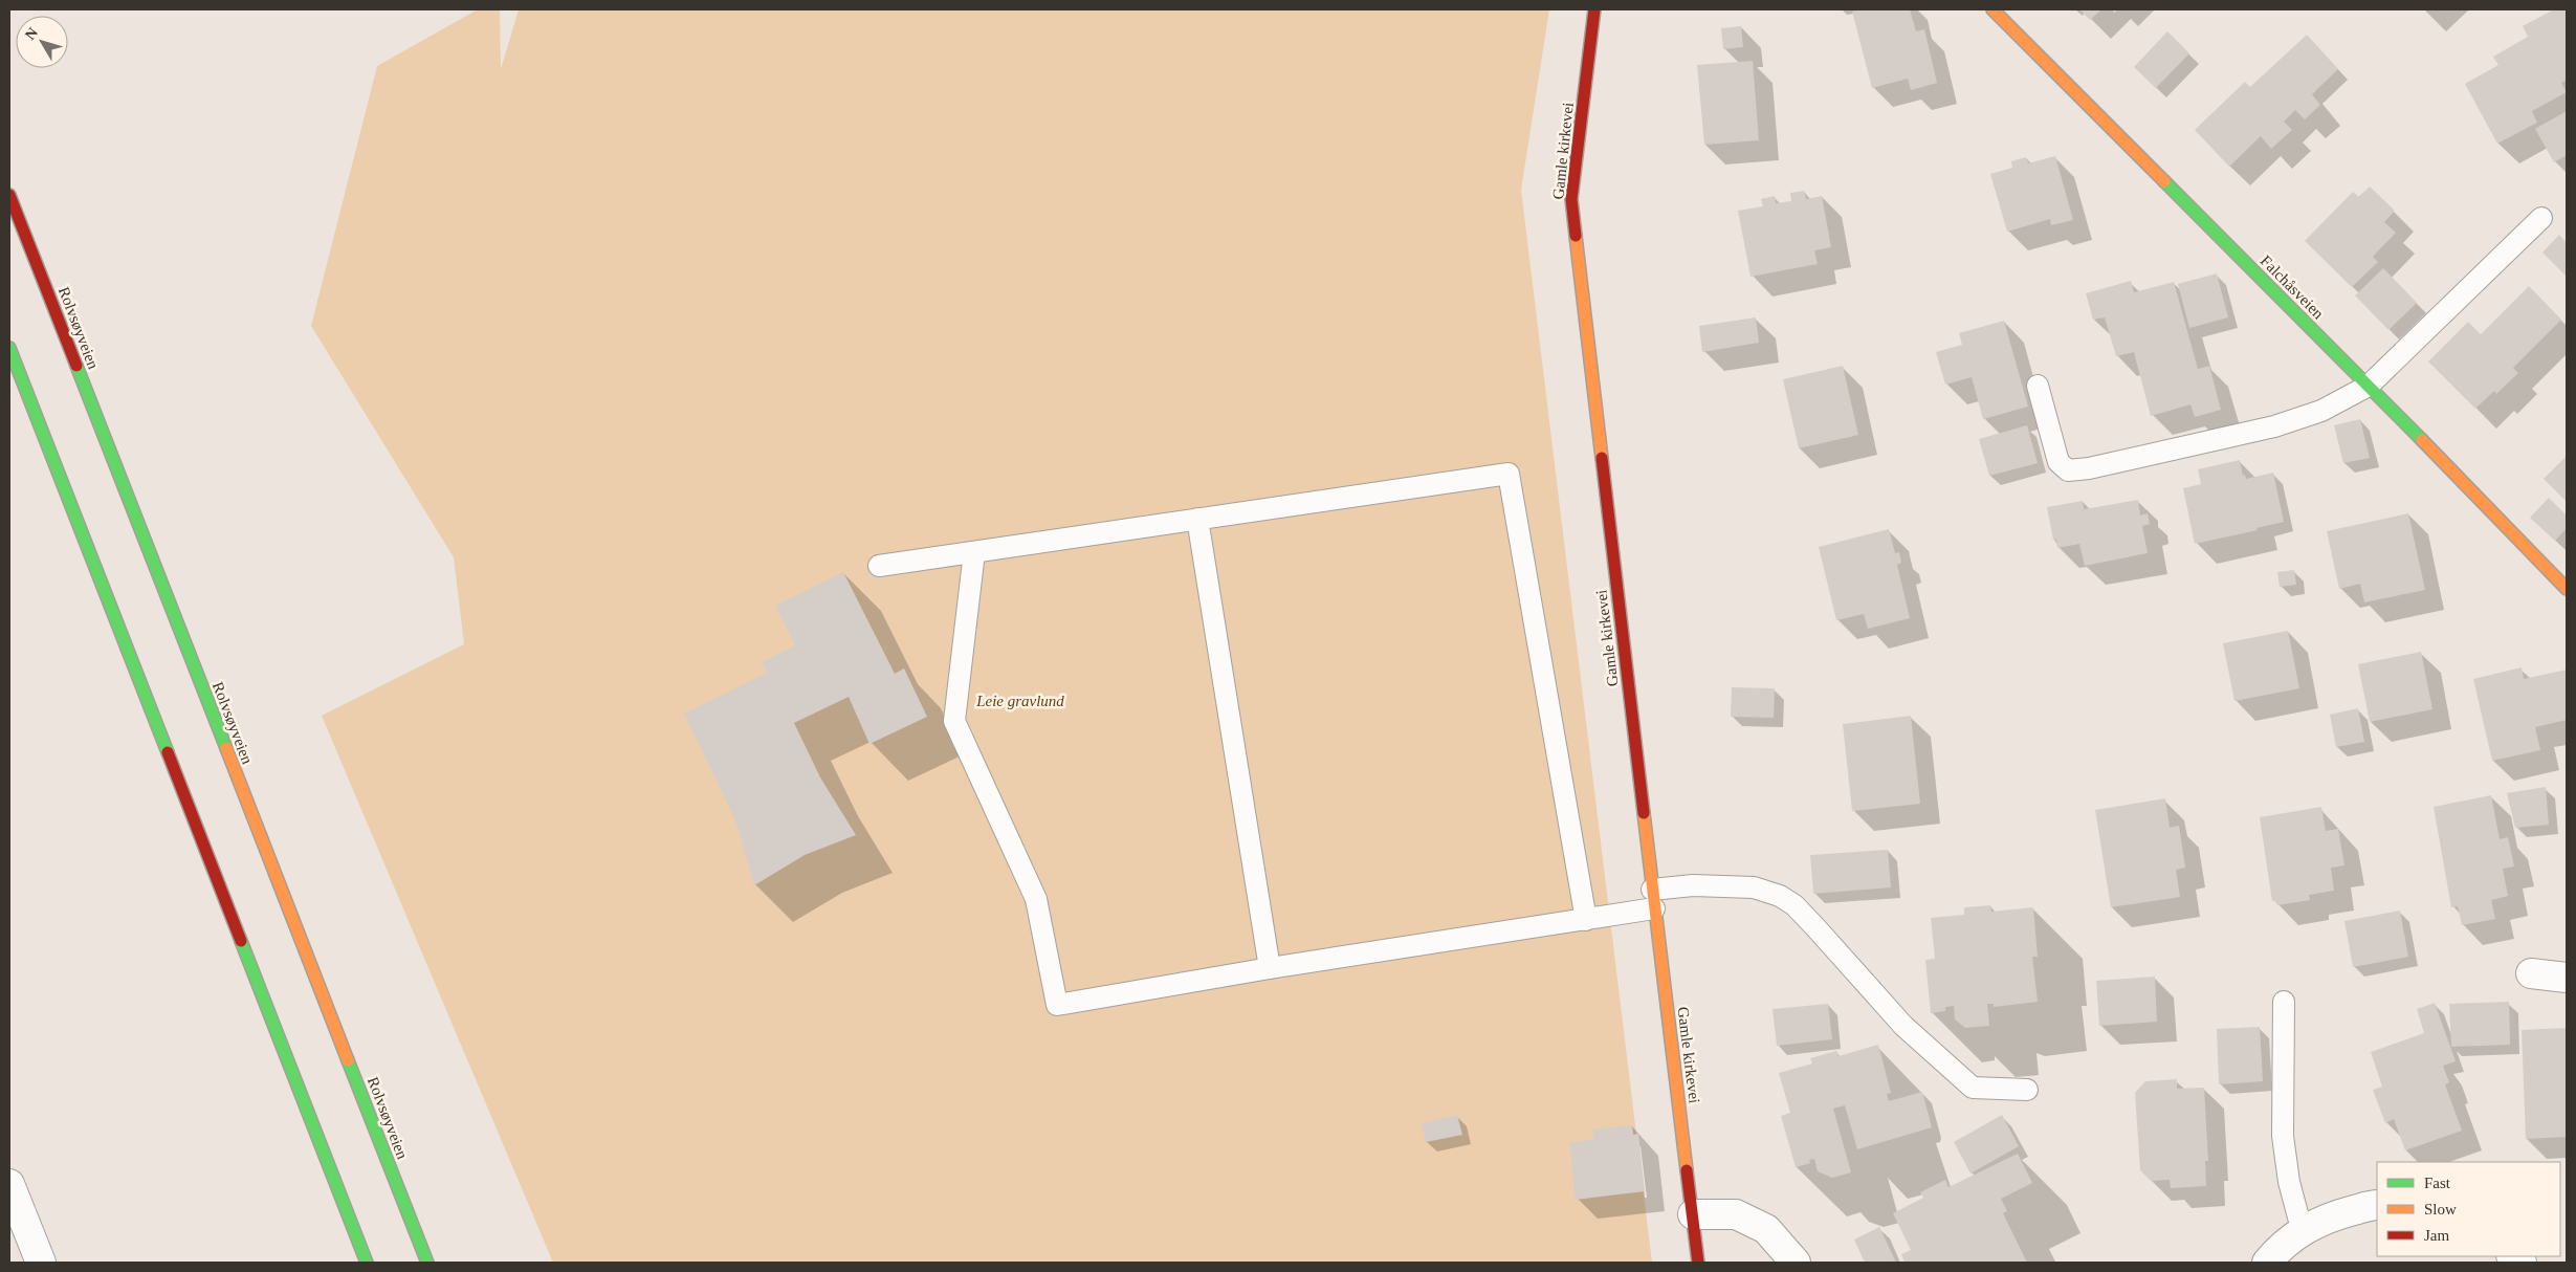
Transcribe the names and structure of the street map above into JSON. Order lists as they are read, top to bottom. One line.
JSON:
{"streets":{"main road":["Gamle kirkevei","Falchåsveien","Rolvsøyveien"]},"parks":["Leie gravlund"],"legend":["Fast","Slow","Jam"],"north":"top left"}
